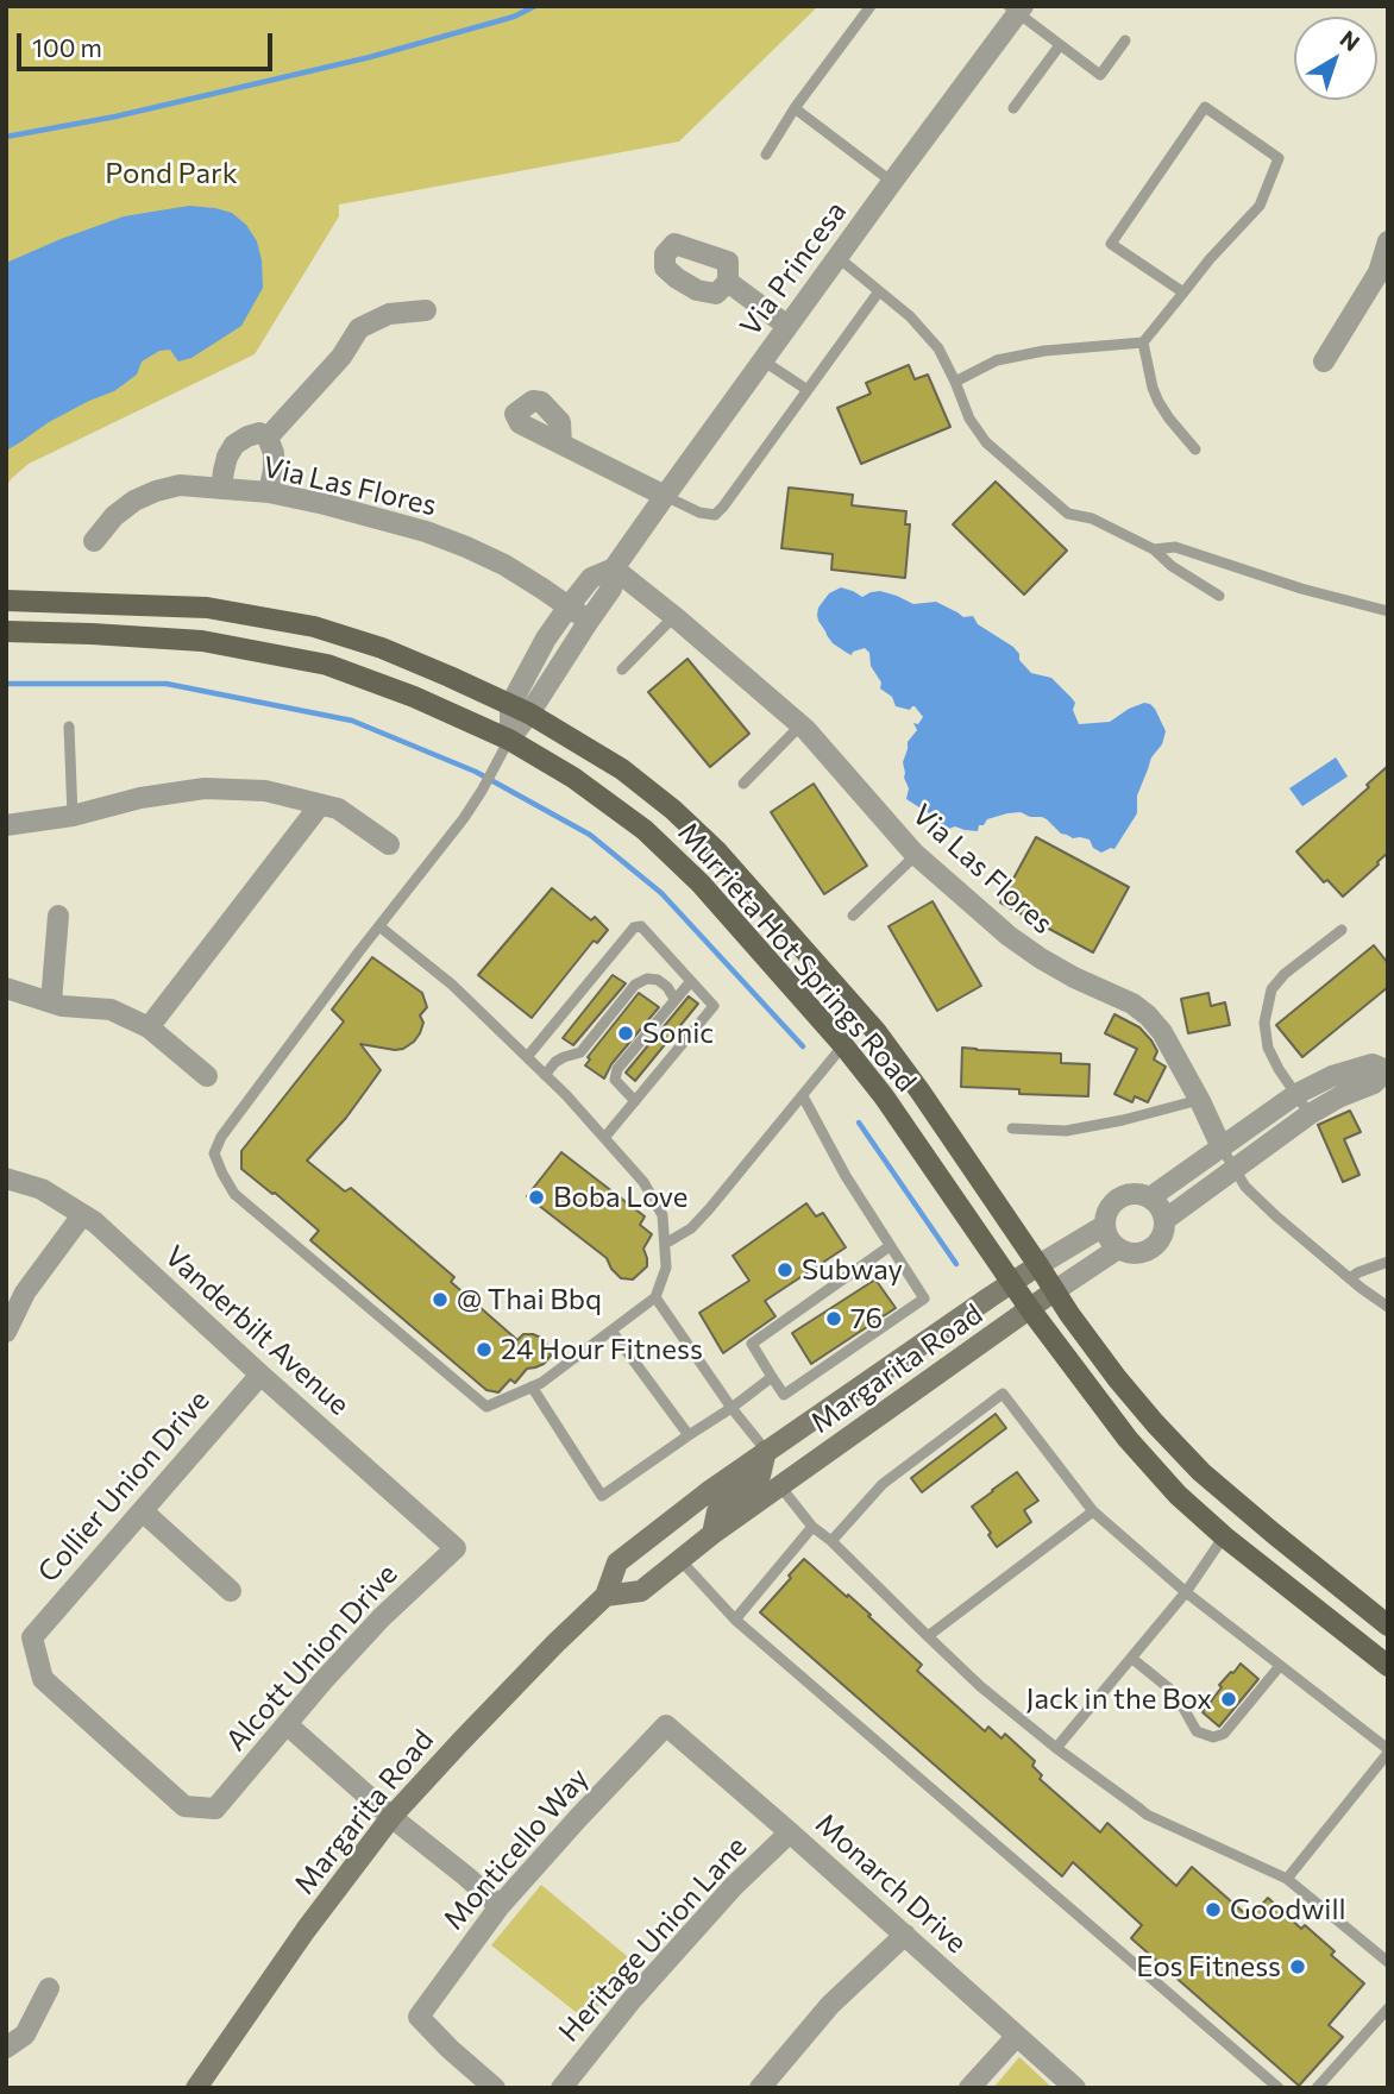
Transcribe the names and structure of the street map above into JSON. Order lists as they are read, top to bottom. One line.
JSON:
{"streets":{"main road":["Murrieta Hot Springs Road","Margarita Road"],"street":["Via Princesa","Via Las Flores","Vanderbilt Avenue","Collier Union Drive","Alcott Union Drive","Monticello Way","Monarch Drive","Heritage Union Lane"]},"crossings":[["Via Princesa","Via Las Flores"],["Via Princesa","Murrieta Hot Springs Road"],["Murrieta Hot Springs Road","Margarita Road"],["Vanderbilt Avenue","Collier Union Drive"],["Vanderbilt Avenue","Alcott Union Drive"],["Collier Union Drive","Alcott Union Drive"],["Monticello Way","Monarch Drive"],["Monarch Drive","Heritage Union Lane"]],"parks":["Pond Park"],"places":["Sonic","Boba Love","Subway","@ Thai Bbq","76","24 Hour Fitness","Jack in the Box","Goodwill","Eos Fitness"],"scale_bar":"100 m","north":"top right"}
